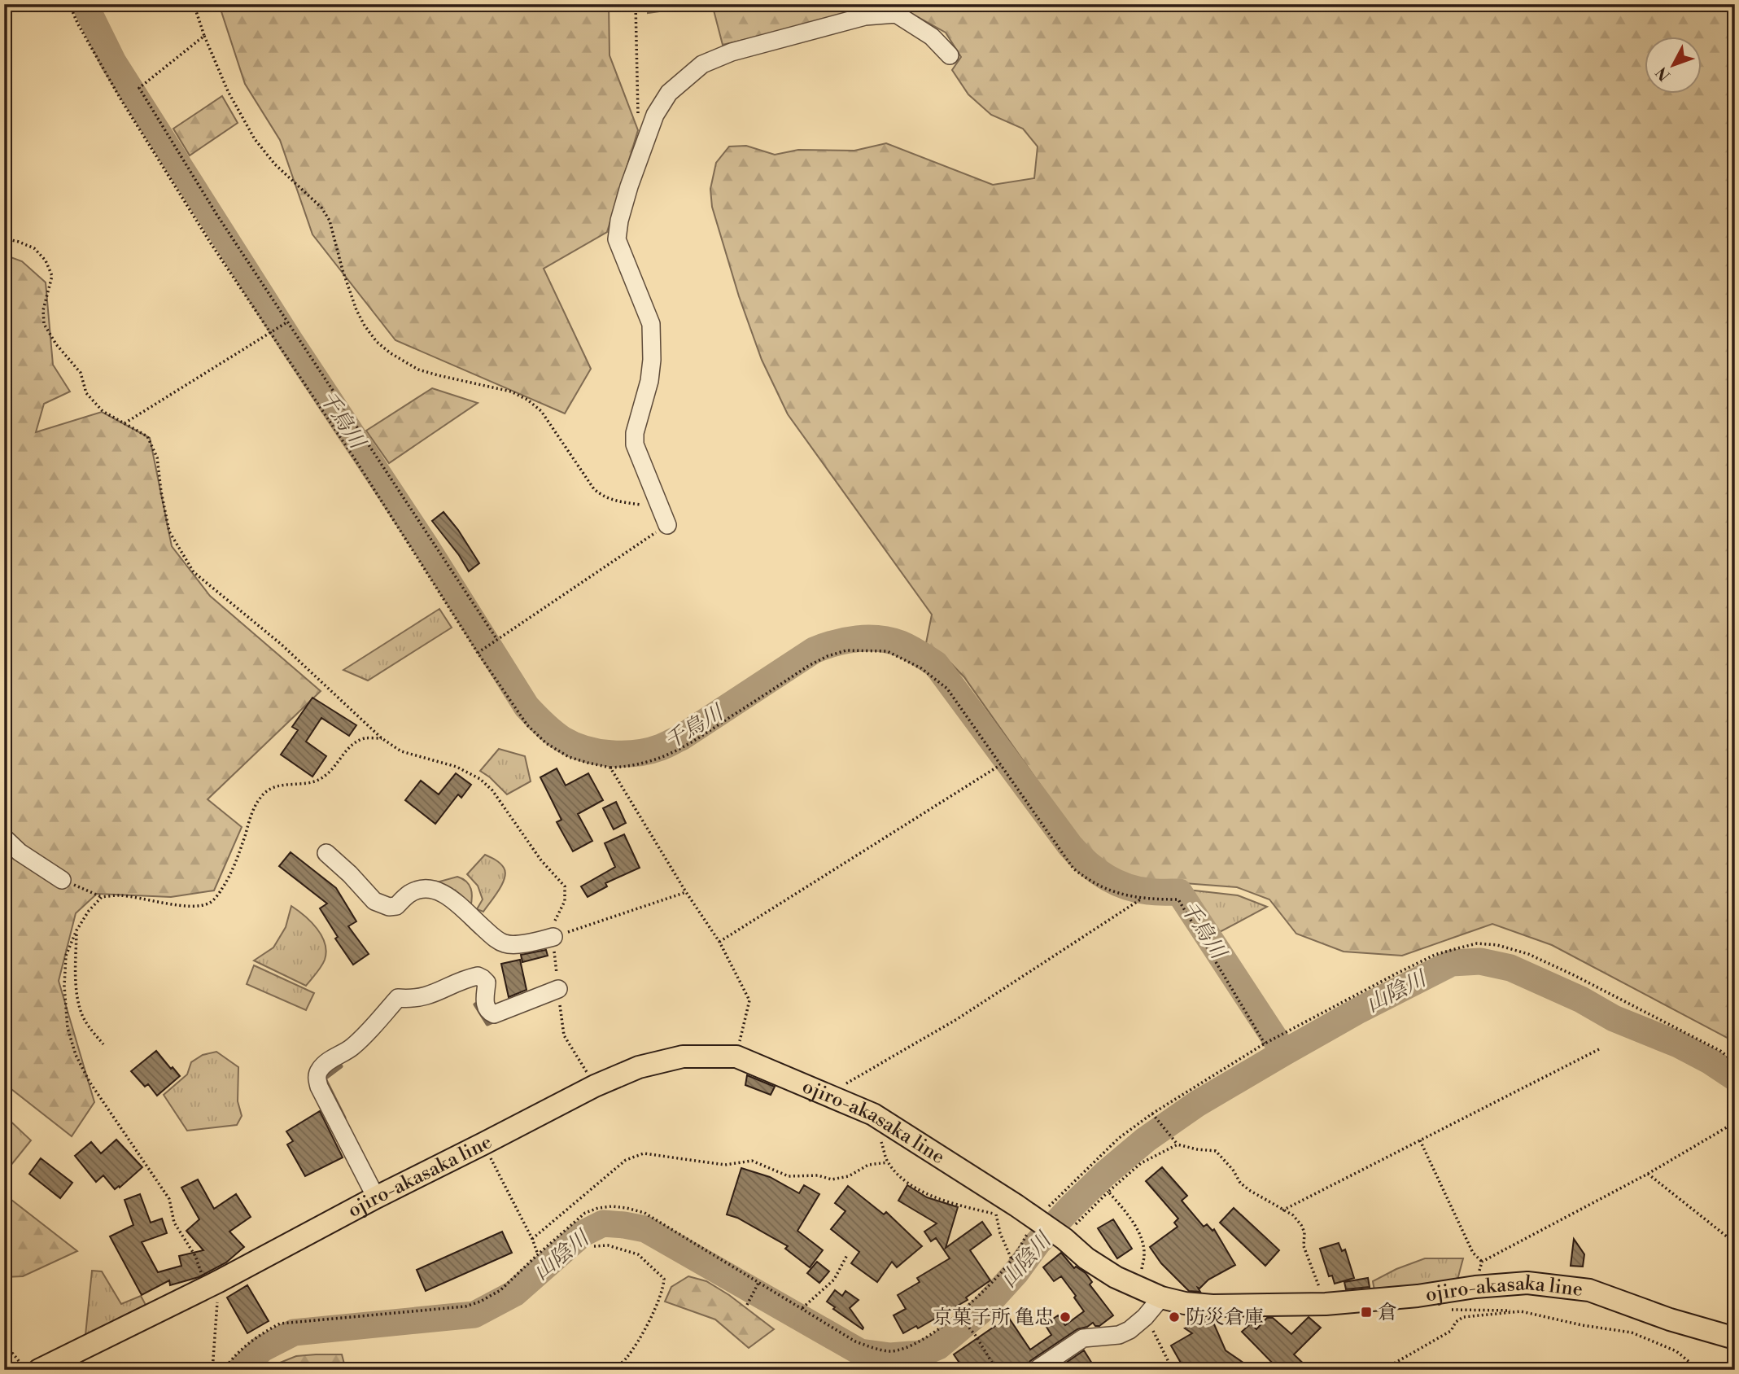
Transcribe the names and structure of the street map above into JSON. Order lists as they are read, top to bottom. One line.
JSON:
{"streets":{"main road":["ojiro-akasaka line"]},"water":["千鳥川","山陰川"],"places":{"transit":["倉"],"other":["京菓子所 亀忠","防災倉庫"]},"north":"bottom left"}
